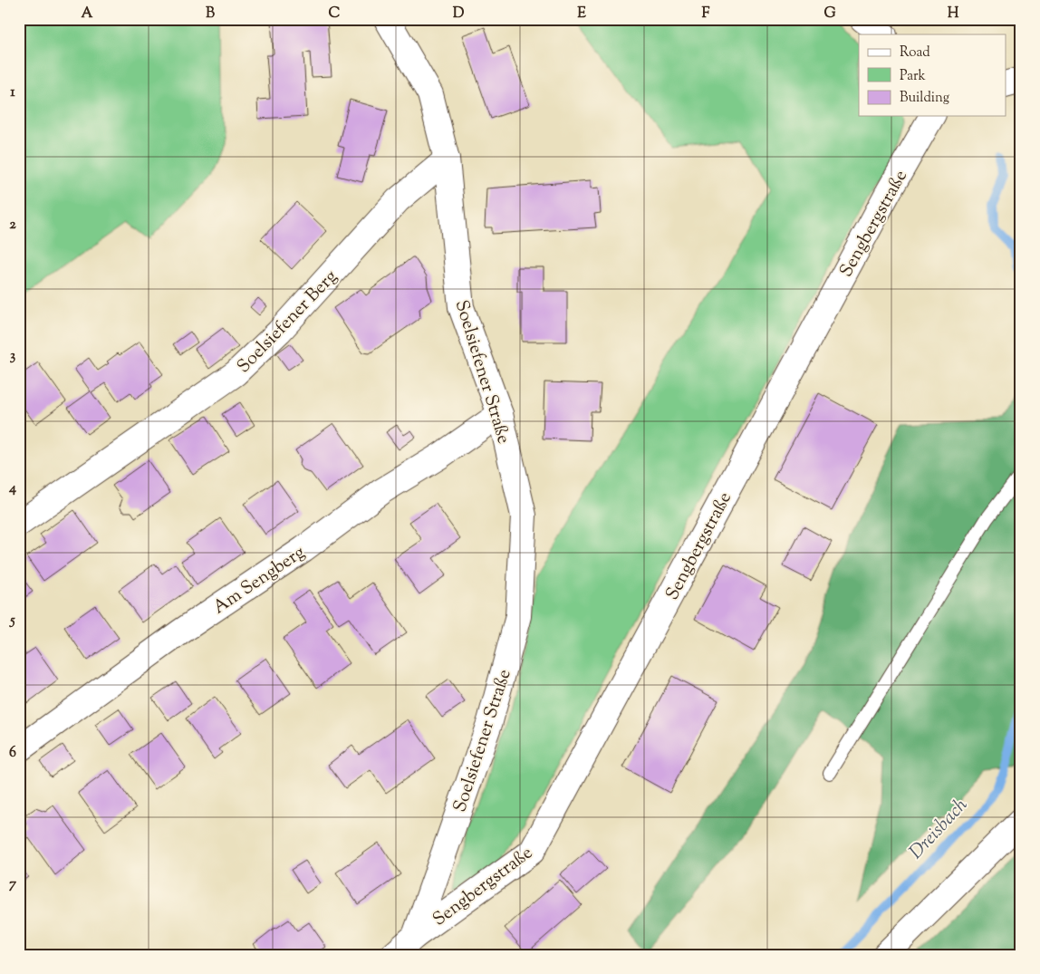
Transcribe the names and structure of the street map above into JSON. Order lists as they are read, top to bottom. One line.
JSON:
{"streets":{"street":["Sengbergstraße","Soelsiefener Berg","Soelsiefener Straße","Am Sengberg"]},"crossings":[["Sengbergstraße","Soelsiefener Straße"],["Soelsiefener Berg","Soelsiefener Straße"],["Soelsiefener Straße","Am Sengberg"]],"water":["Dreisbach"],"legend":["Road","Park","Building"],"grid":{"columns":["A","B","C","D","E","F","G","H"],"rows":["1","2","3","4","5","6","7"]}}
